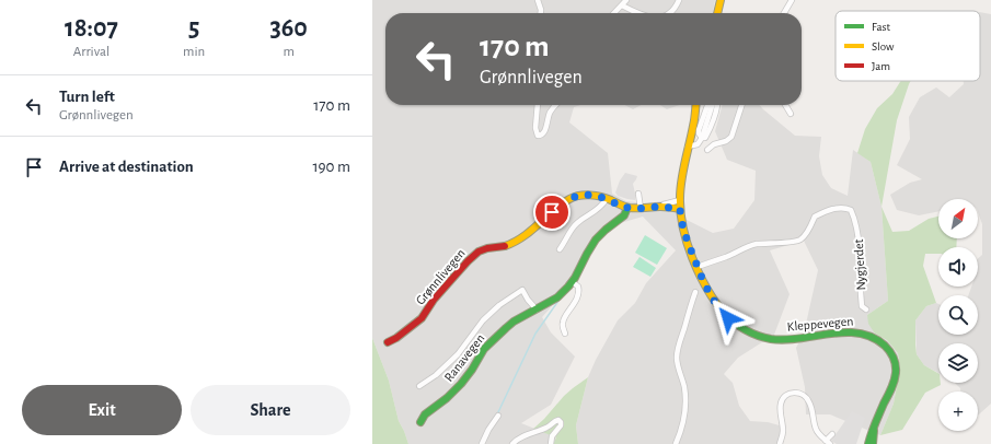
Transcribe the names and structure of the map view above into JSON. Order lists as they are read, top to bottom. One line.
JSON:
{"streets":{"street":["Nygjerdet","Grønnlivegen","Kleppevegen","Ranavegen"]},"crossings":[["Nygjerdet","Kleppevegen"],["Grønnlivegen","Kleppevegen"],["Grønnlivegen","Ranavegen"]],"legend":["Fast","Slow","Jam"],"north":"top right","page":{"eta":["18:07","Arrival","5","min","360","m"],"turn":["170 m","Grønnlivegen"],"list":[{"name":"Turn left","note":"Grønnlivegen","value":"170 m"},{"name":"Arrive at destination","value":"190 m"}],"map_buttons":"+","buttons":["Exit","Share"]}}
